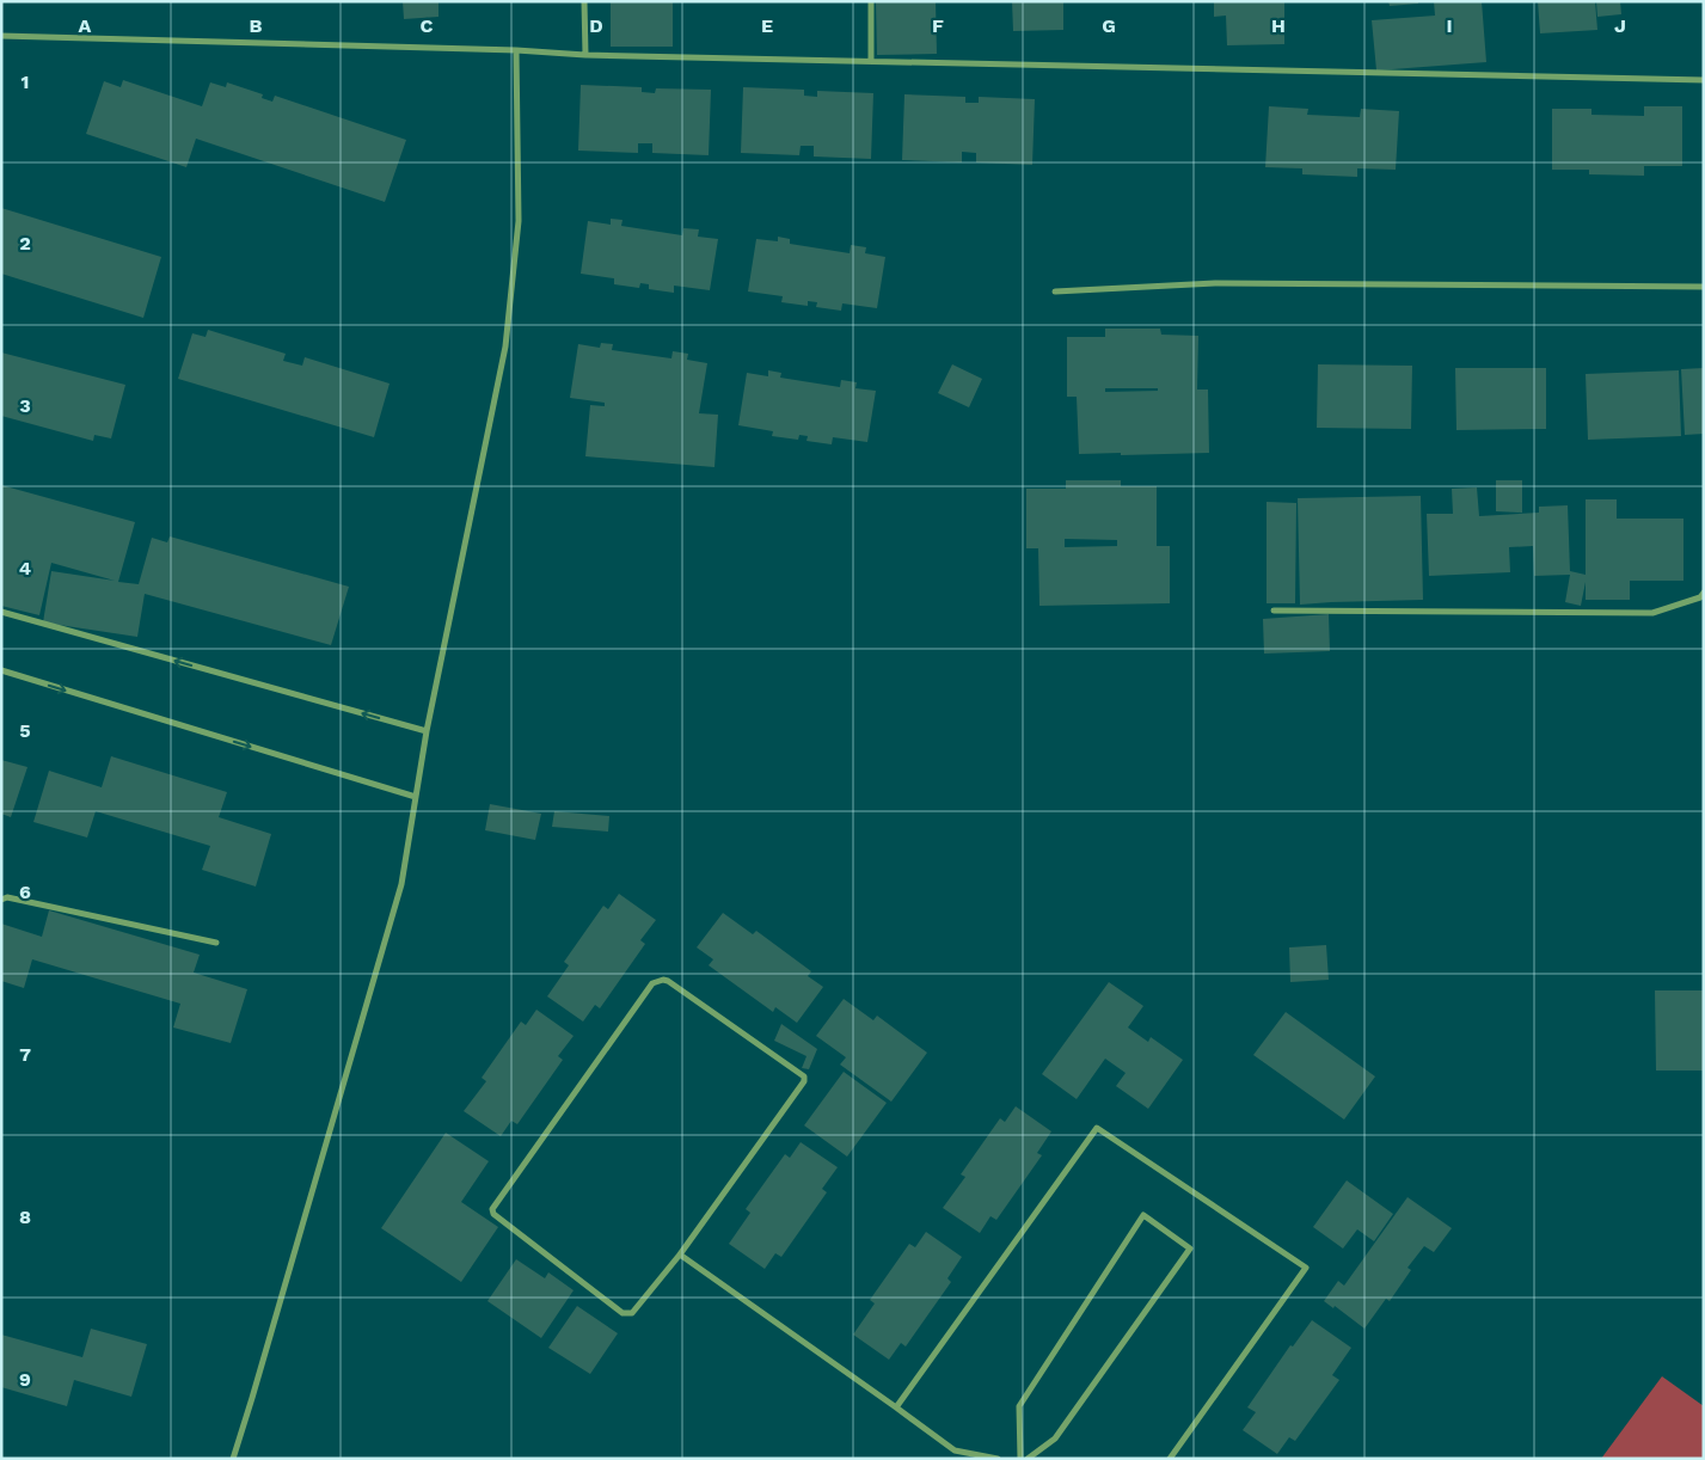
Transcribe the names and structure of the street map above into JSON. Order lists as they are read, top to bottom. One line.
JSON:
{"grid":{"columns":["A","B","C","D","E","F","G","H","I","J"],"rows":["1","2","3","4","5","6","7","8","9"]}}
